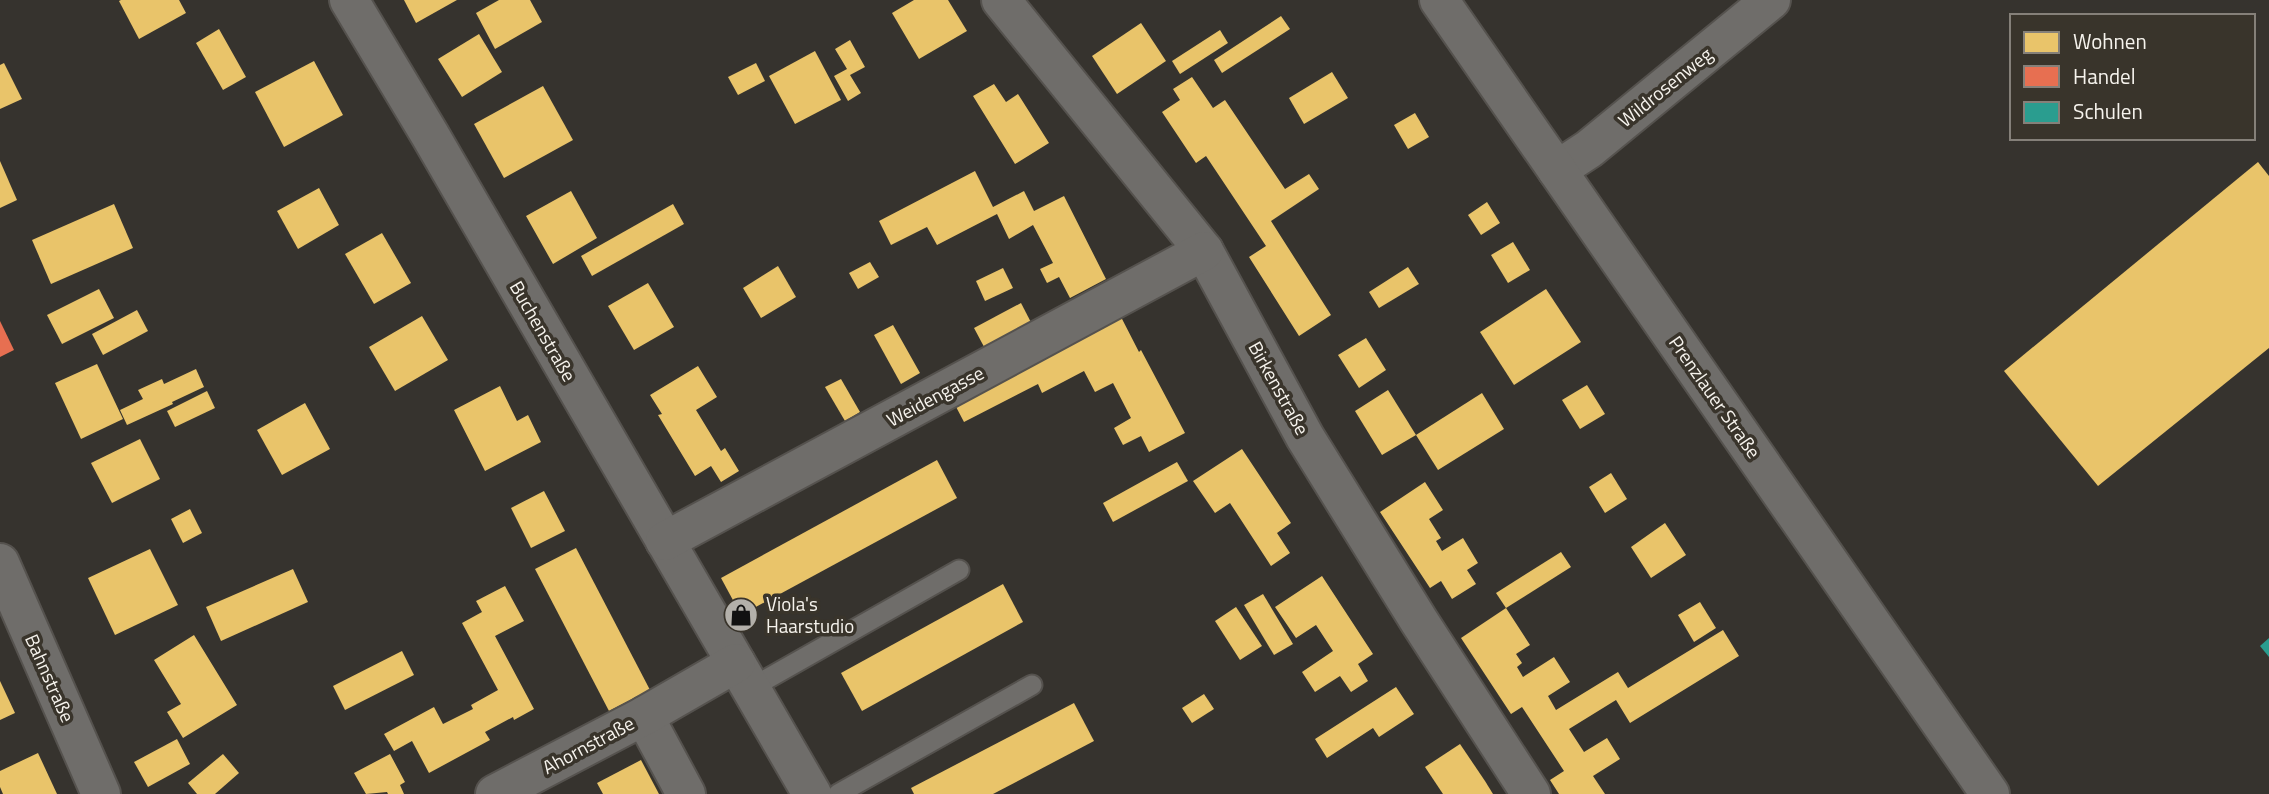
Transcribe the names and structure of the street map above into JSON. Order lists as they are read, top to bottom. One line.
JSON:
{"streets":{"street":["Wildrosenweg","Buchenstraße","Birkenstraße","Weidengasse","Prenzlauer Straße","Bahnstraße","Ahornstraße"]},"crossings":[["Wildrosenweg","Prenzlauer Straße"],["Buchenstraße","Weidengasse"],["Buchenstraße","Ahornstraße"],["Birkenstraße","Weidengasse"]],"places":{"shop":["Viola's Haarstudio"]},"legend":["Wohnen","Handel","Schulen"]}
